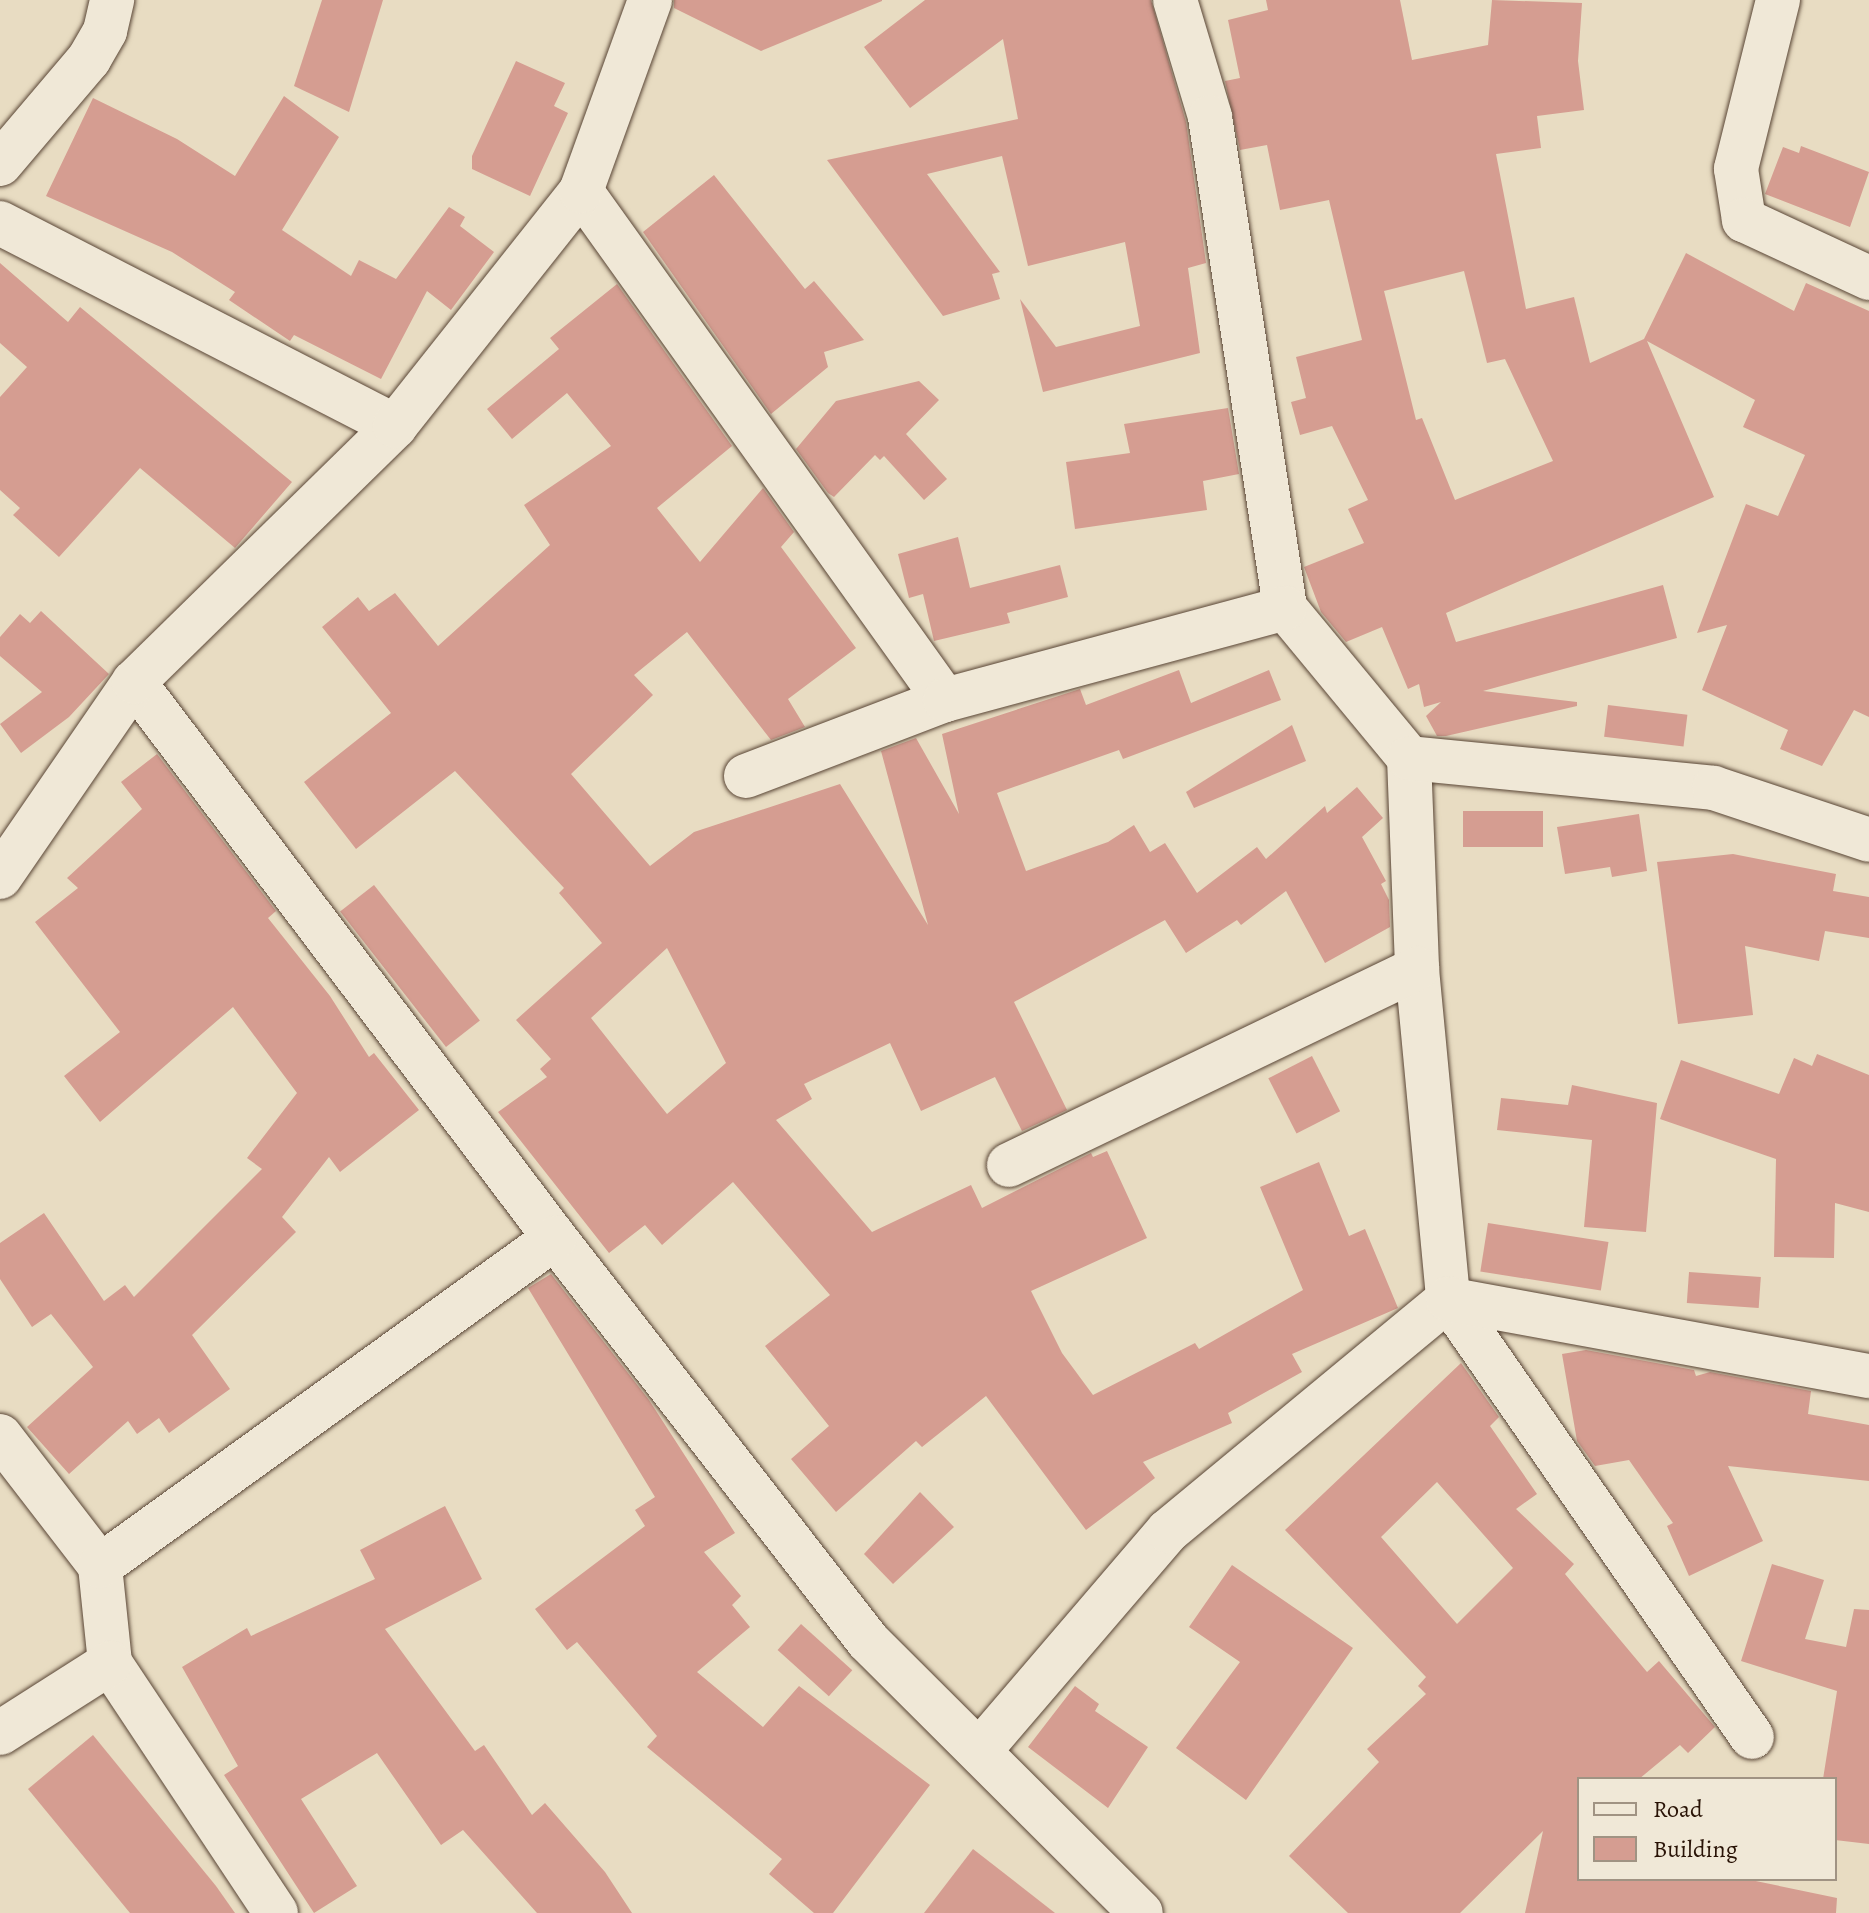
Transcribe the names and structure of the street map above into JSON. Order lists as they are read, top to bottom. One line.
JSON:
{"legend":["Road","Building"]}
